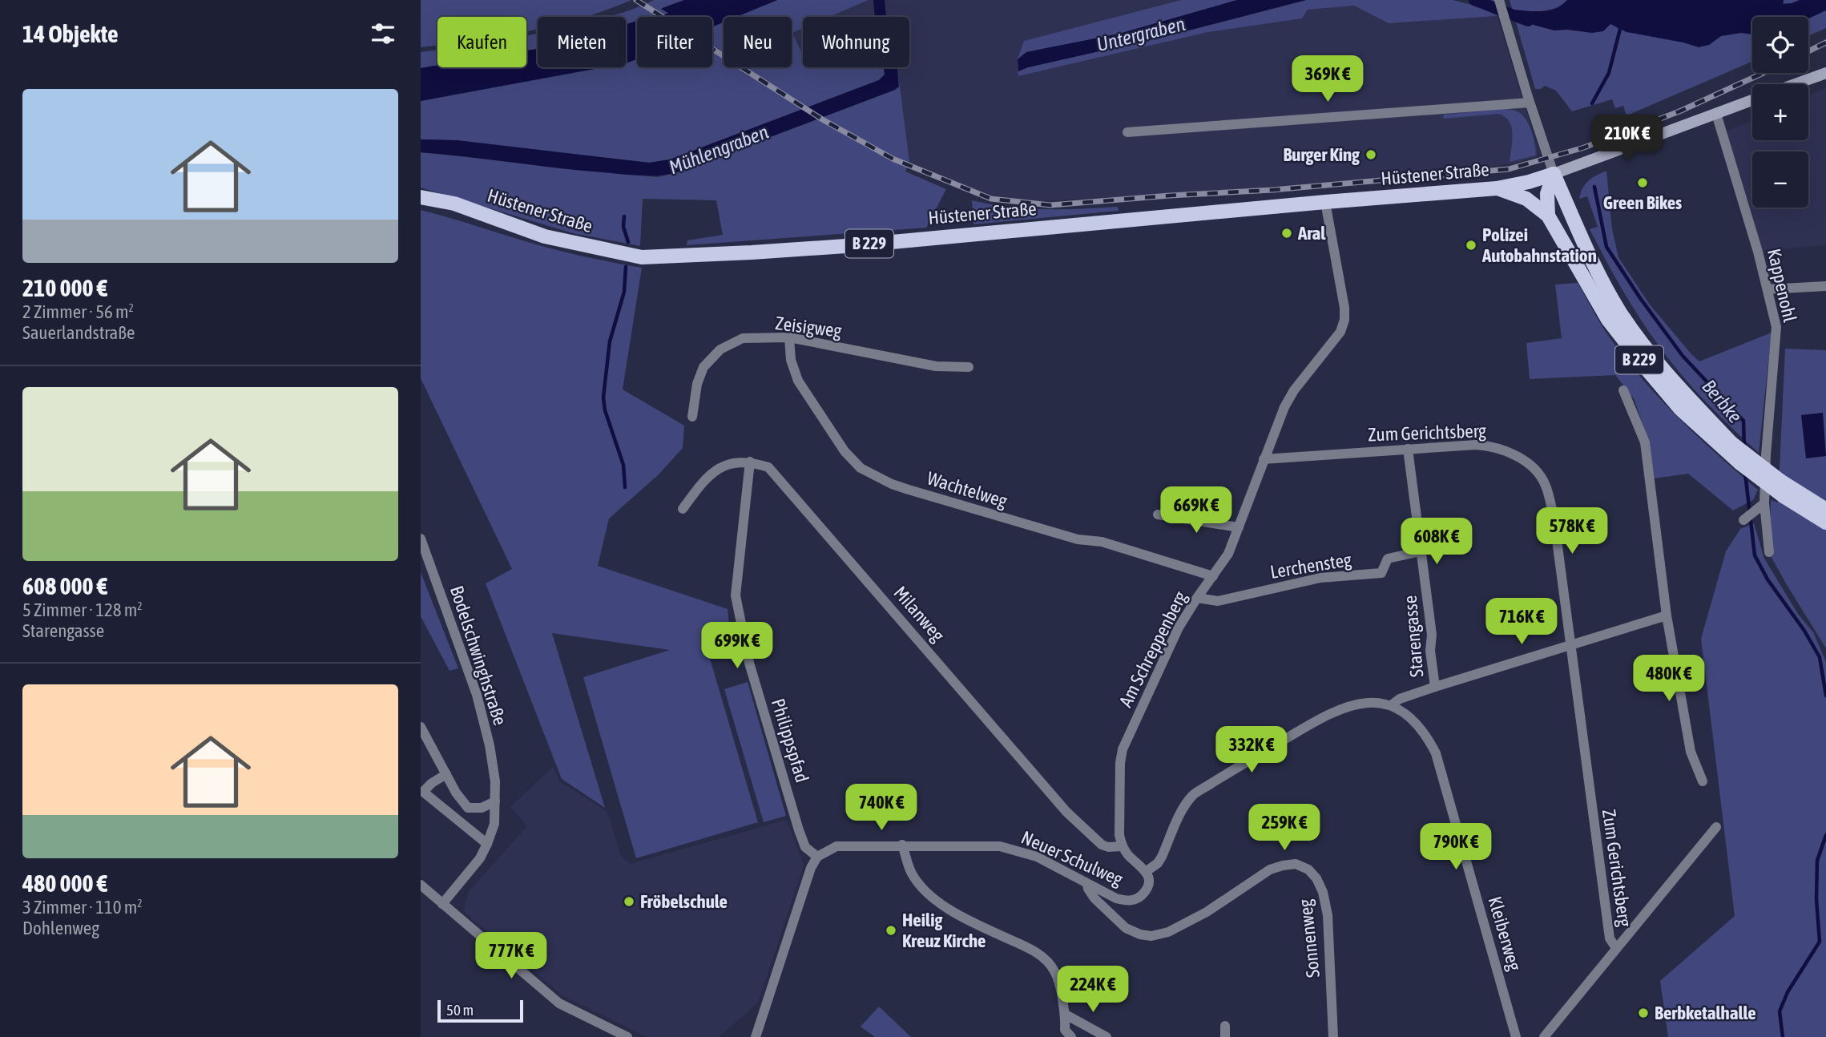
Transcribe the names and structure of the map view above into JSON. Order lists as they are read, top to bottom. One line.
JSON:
{"streets":{"main road":["Hüstener Straße","B 229"],"street":["Kappenohl","Zeisigweg","Zum Gerichtsberg","Wachtelweg","Lerchensteg","Milanweg","Starengasse","Am Schreppenberg","Bodelschwinghstraße","Philippspfad","Neuer Schulweg","Kleiberweg","Sonnenweg"]},"crossings":[["Hüstener Straße","B 229"],["Hüstener Straße","Am Schreppenberg"],["Zeisigweg","Wachtelweg"],["Zum Gerichtsberg","Starengasse"],["Zum Gerichtsberg","Am Schreppenberg"],["Wachtelweg","Am Schreppenberg"],["Lerchensteg","Starengasse"],["Lerchensteg","Am Schreppenberg"],["Milanweg","Am Schreppenberg"],["Milanweg","Philippspfad"],["Milanweg","Neuer Schulweg"],["Am Schreppenberg","Neuer Schulweg"],["Philippspfad","Neuer Schulweg"],["Neuer Schulweg","Sonnenweg"]],"water":["Untergraben","Mühlengraben","Berbke"],"places":["Burger King","Green Bikes","Aral","Polizei Autobahnstation","Fröbelschule","Heilig Kreuz Kirche","Berbketalhalle"],"scale_bar":"50 m","page":{"heading":"14 Objekte","map_buttons":["+","−"],"chip":["Kaufen","Mieten","Filter","Neu","Wohnung"],"price":["369K €","210K €","669K €","578K €","608K €","716K €","699K €","480K €","332K €","740K €","259K €","790K €","777K €","224K €"],"list":[{"name":"210 000 €","note":"2 Zimmer · 56 m² · Sauerlandstraße"},{"name":"608 000 €","note":"5 Zimmer · 128 m² · Starengasse"},{"name":"480 000 €","note":"3 Zimmer · 110 m² · Dohlenweg"}],"scale":"50 m"}}
